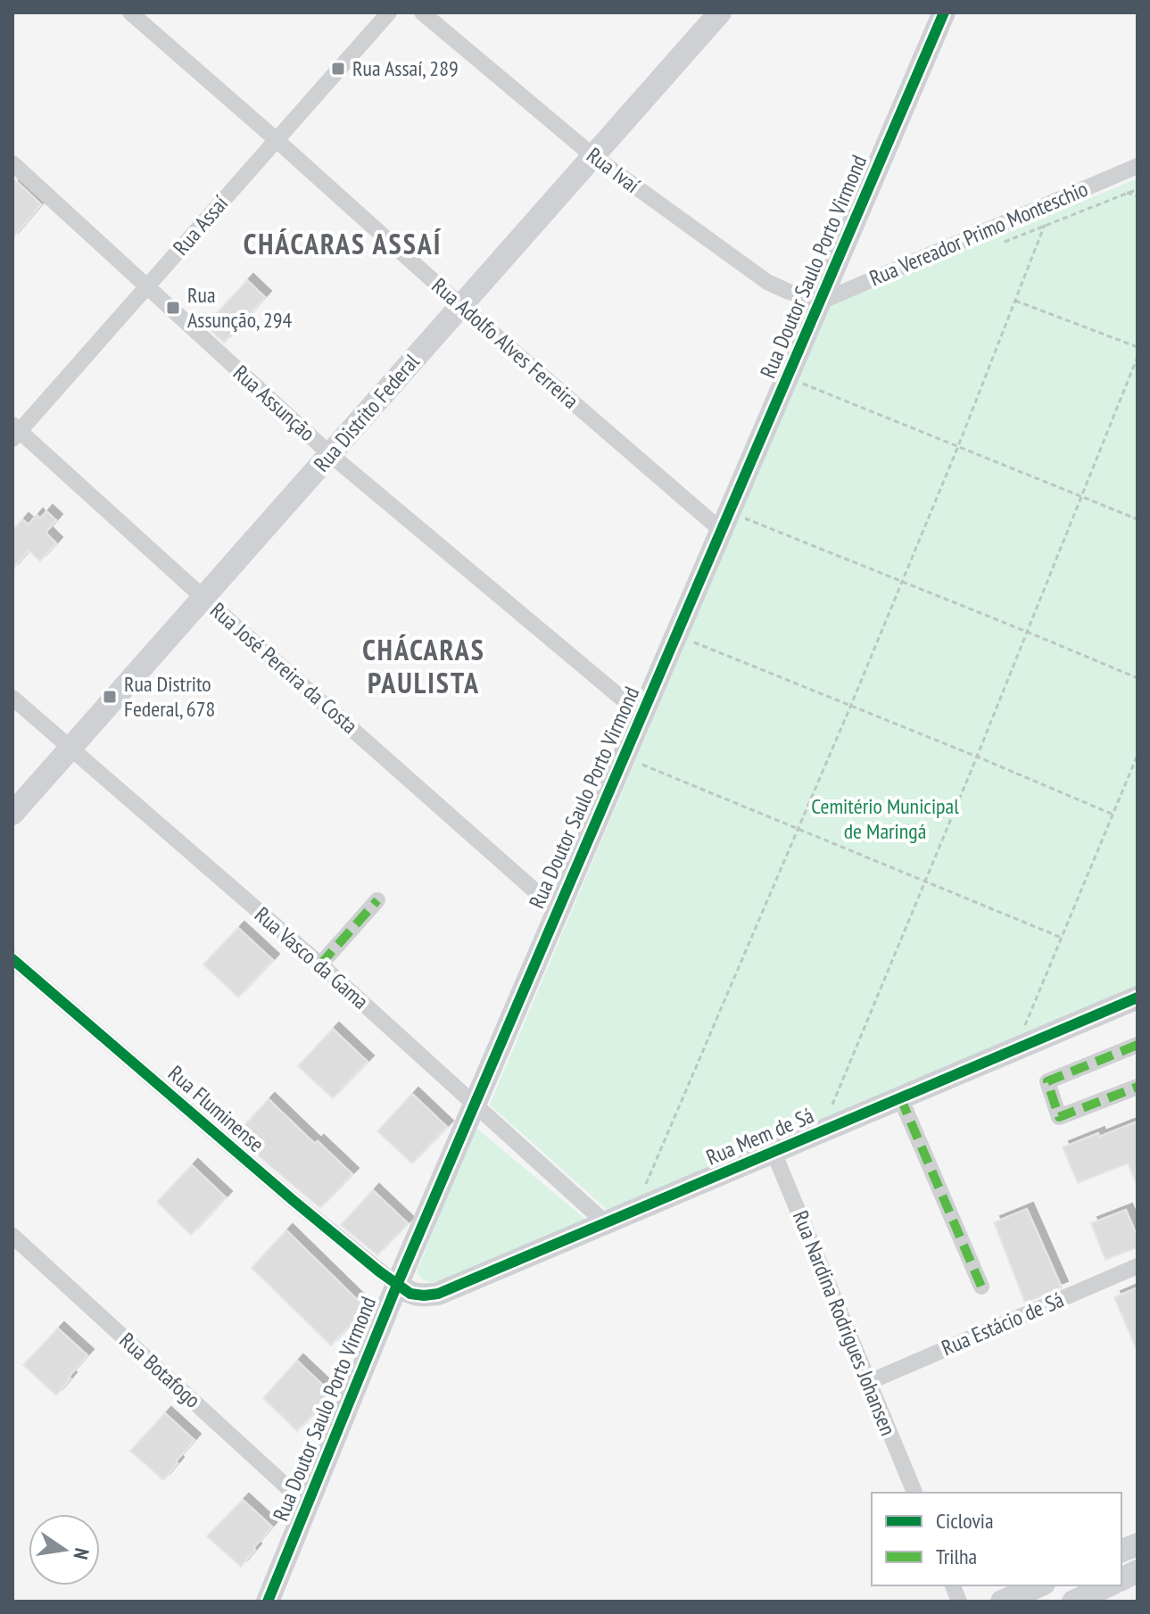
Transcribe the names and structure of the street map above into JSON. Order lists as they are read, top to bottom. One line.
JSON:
{"streets":{"street":["Rua Ivaí","Rua Assaí","Rua Vereador Primo Monteschio","Rua Doutor Saulo Porto Virmond","Rua Adolfo Alves Ferreira","Rua Assunção","Rua Distrito Federal","Rua José Pereira da Costa","Rua Vasco da Gama","Rua Fluminense","Rua Mem de Sá","Rua Nardina Rodrigues Johansen","Rua Estácio de Sá","Rua Botafogo"]},"crossings":[["Rua Ivaí","Rua Vereador Primo Monteschio"],["Rua Ivaí","Rua Doutor Saulo Porto Virmond"],["Rua Ivaí","Rua Distrito Federal"],["Rua Assaí","Rua Adolfo Alves Ferreira"],["Rua Assaí","Rua Assunção"],["Rua Assaí","Rua José Pereira da Costa"],["Rua Vereador Primo Monteschio","Rua Doutor Saulo Porto Virmond"],["Rua Doutor Saulo Porto Virmond","Rua Adolfo Alves Ferreira"],["Rua Doutor Saulo Porto Virmond","Rua Assunção"],["Rua Doutor Saulo Porto Virmond","Rua José Pereira da Costa"],["Rua Doutor Saulo Porto Virmond","Rua Vasco da Gama"],["Rua Doutor Saulo Porto Virmond","Rua Fluminense"],["Rua Doutor Saulo Porto Virmond","Rua Mem de Sá"],["Rua Doutor Saulo Porto Virmond","Rua Botafogo"],["Rua Adolfo Alves Ferreira","Rua Distrito Federal"],["Rua Assunção","Rua Distrito Federal"],["Rua Distrito Federal","Rua José Pereira da Costa"],["Rua Distrito Federal","Rua Vasco da Gama"],["Rua Vasco da Gama","Rua Mem de Sá"],["Rua Fluminense","Rua Mem de Sá"],["Rua Mem de Sá","Rua Nardina Rodrigues Johansen"],["Rua Nardina Rodrigues Johansen","Rua Estácio de Sá"]],"districts":["CHÁCARAS ASSAÍ","CHÁCARAS PAULISTA"],"parks":["Cemitério Municipal de Maringá"],"places":{"transit":["Rua Assaí, 289","Rua Assunção, 294","Rua Distrito Federal, 678"]},"legend":["Ciclovia","Trilha"],"north":"right"}
